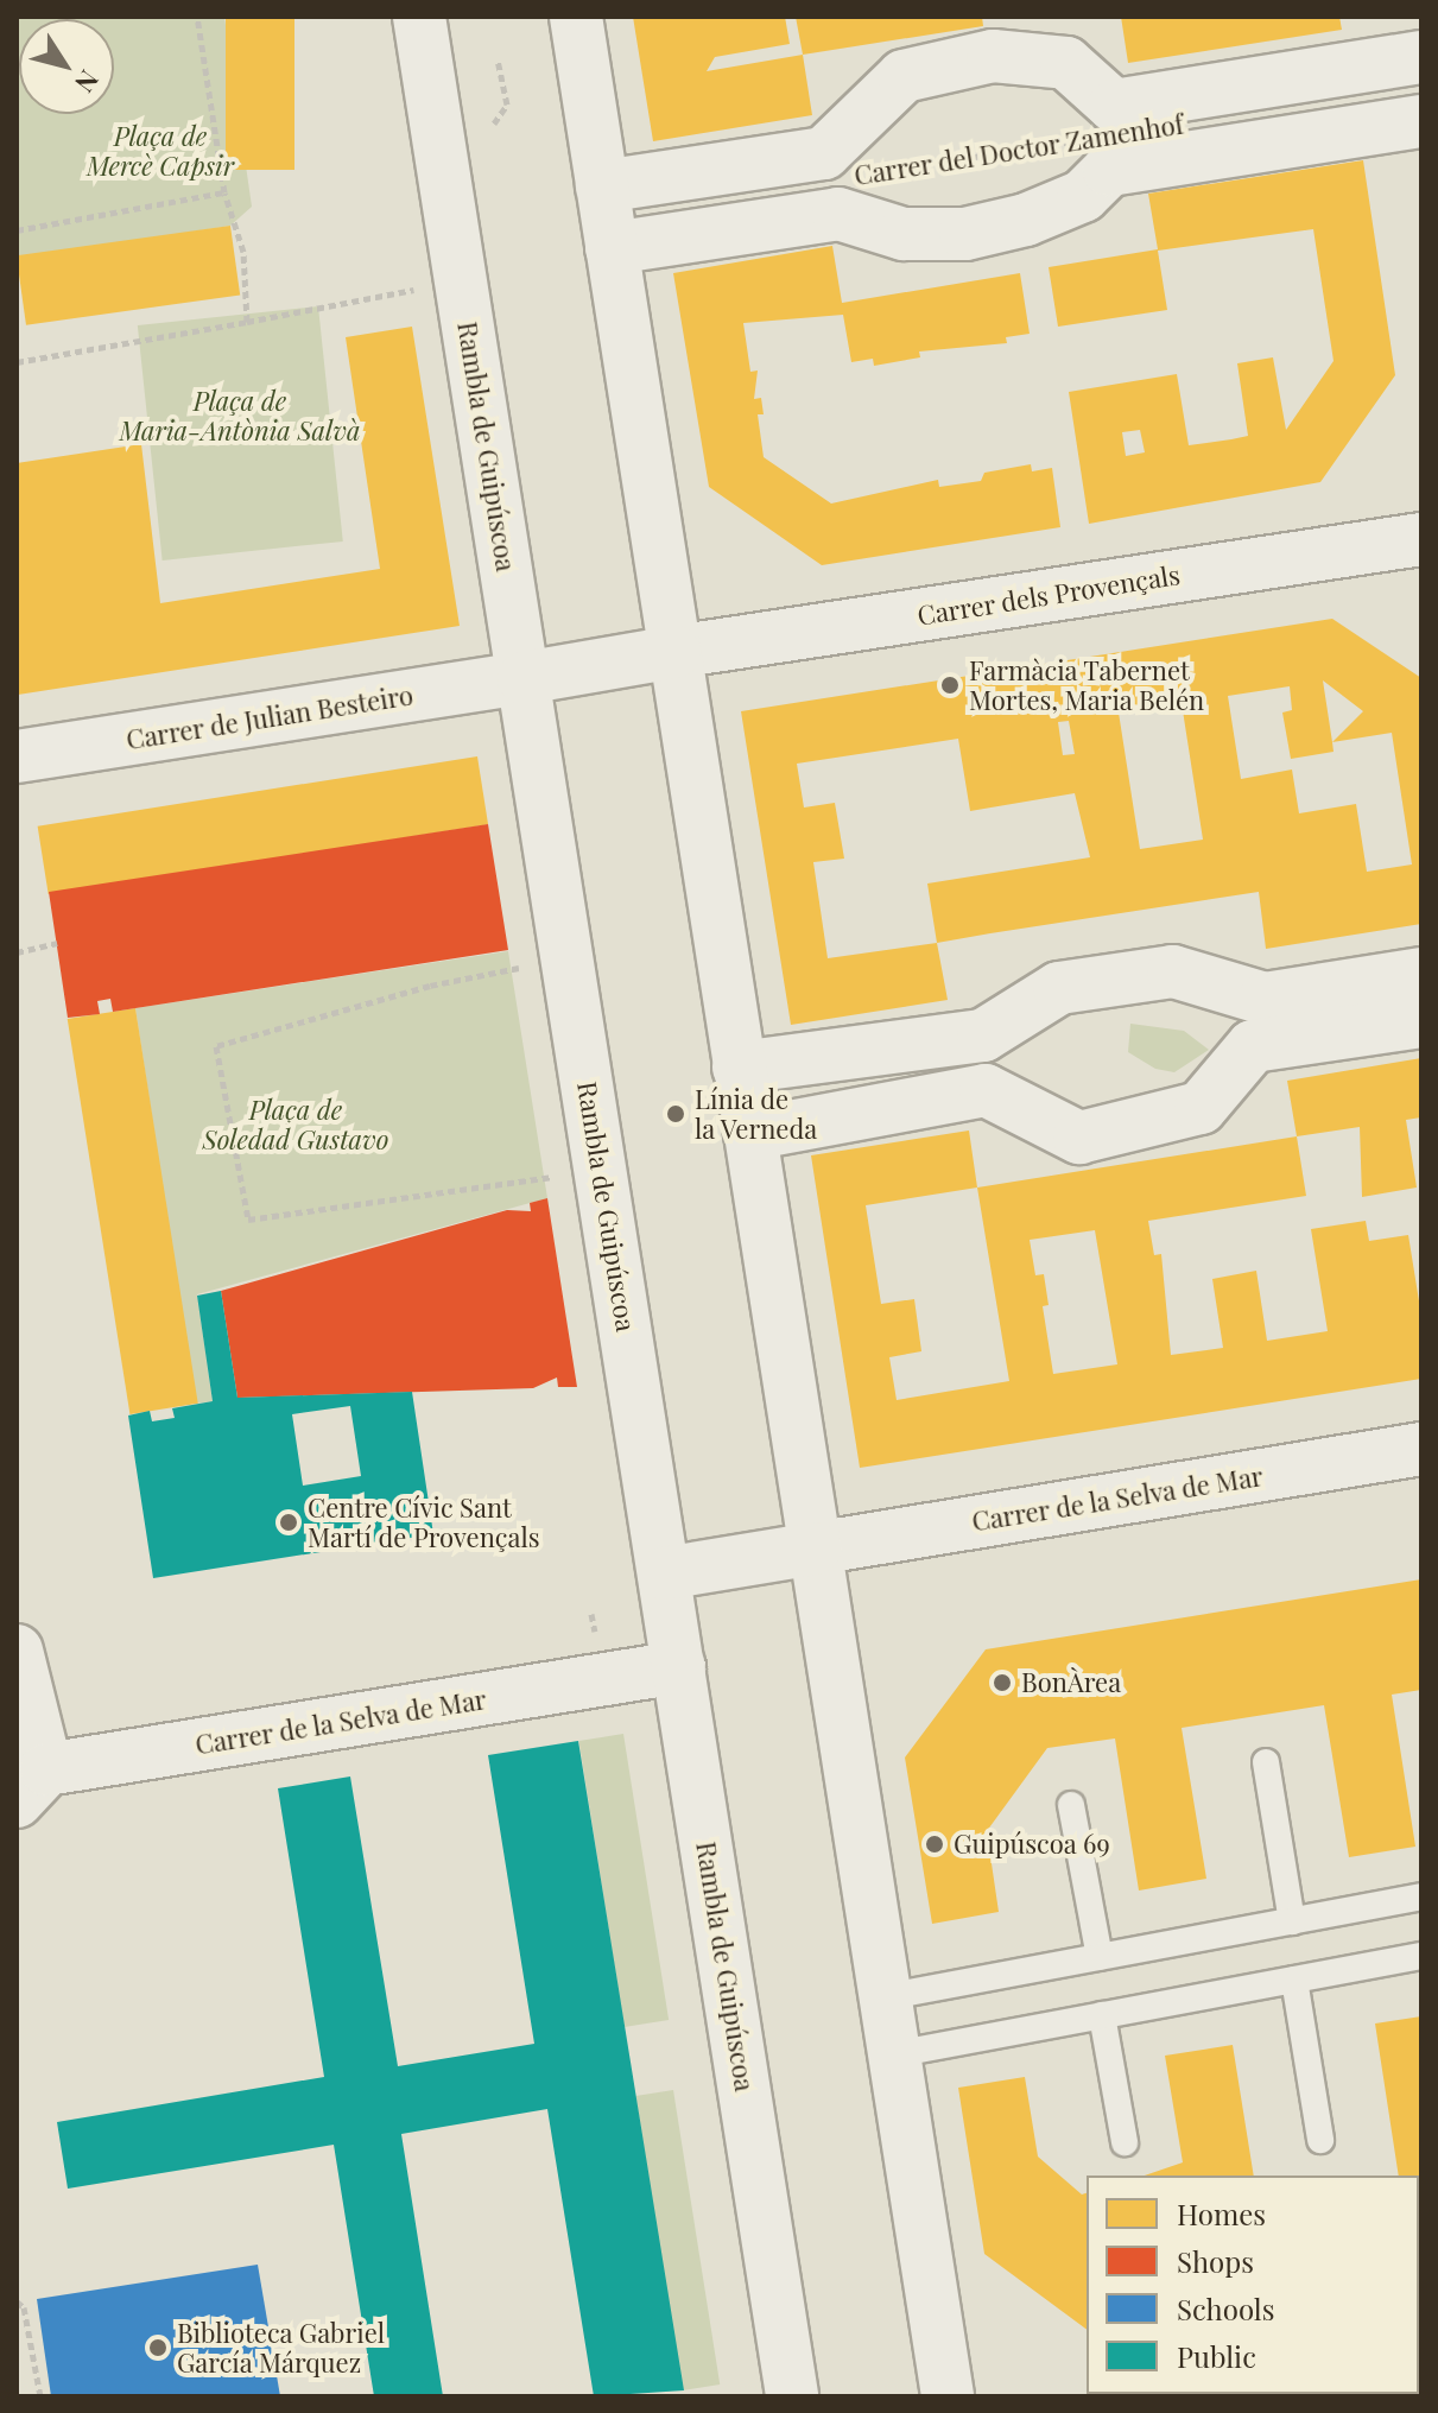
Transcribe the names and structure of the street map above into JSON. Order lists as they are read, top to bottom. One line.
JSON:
{"streets":{"street":["Carrer del Doctor Zamenhof","Rambla de Guipúscoa","Carrer dels Provençals","Carrer de Julian Besteiro","Carrer de la Selva de Mar"]},"crossings":[["Rambla de Guipúscoa","Carrer dels Provençals"],["Rambla de Guipúscoa","Carrer de Julian Besteiro"],["Rambla de Guipúscoa","Carrer de la Selva de Mar"],["Carrer dels Provençals","Carrer de Julian Besteiro"]],"parks":["Plaça de Mercè Capsir","Plaça de Maria-Antònia Salvà","Plaça de Soledad Gustavo"],"places":["Farmàcia Tabernet Mortes, Maria Belén","Línia de la Verneda","Centre Cívic Sant Martí de Provençals","BonÀrea","Guipúscoa 69","Biblioteca Gabriel García Márquez"],"legend":["Homes","Shops","Schools","Public"],"north":"bottom right"}
